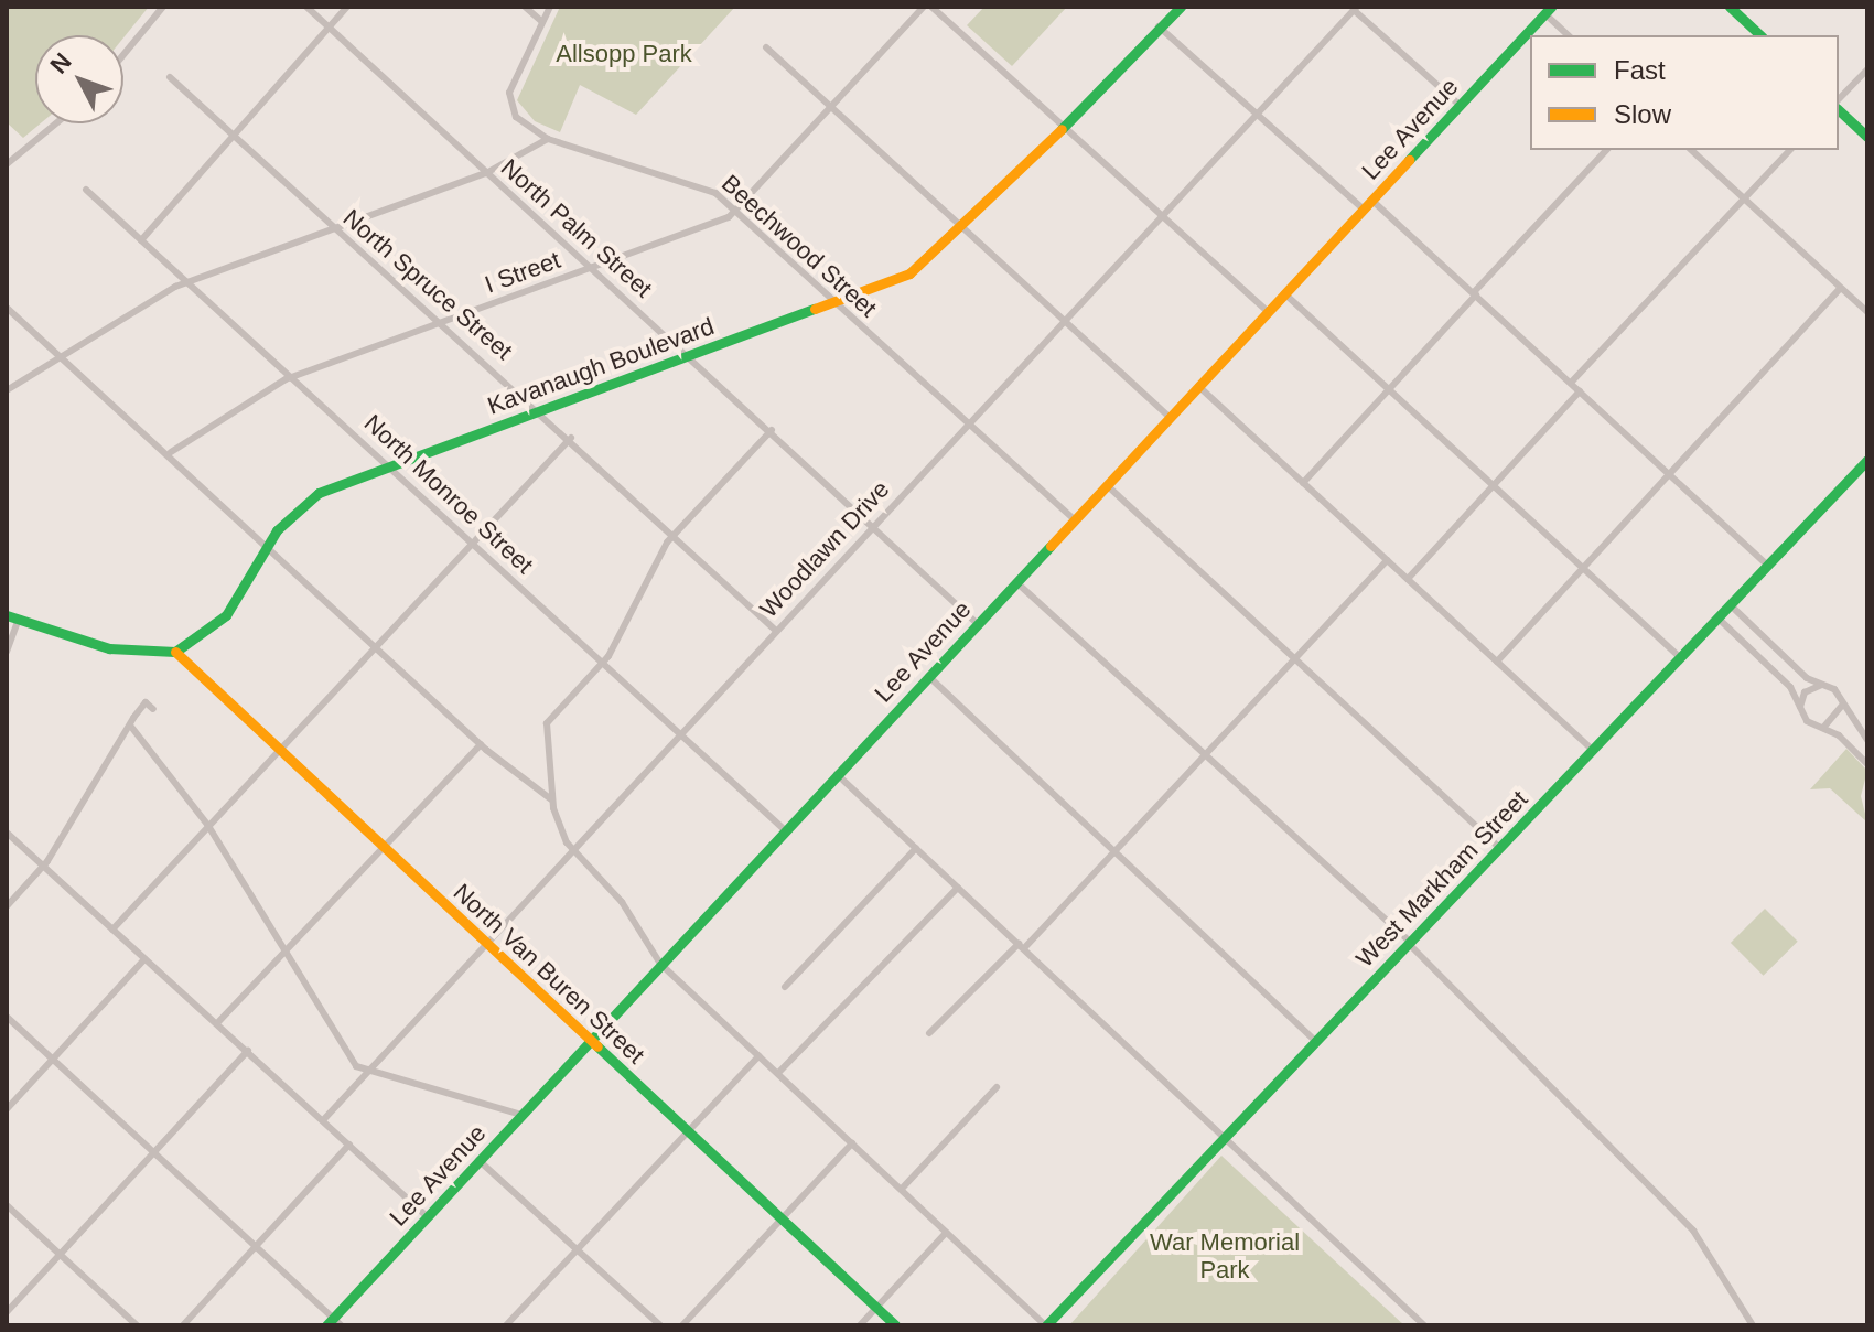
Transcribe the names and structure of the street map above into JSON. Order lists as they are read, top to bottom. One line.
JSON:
{"streets":{"street":["Lee Avenue","North Palm Street","Beechwood Street","I Street","North Spruce Street","Kavanaugh Boulevard","North Monroe Street","Woodlawn Drive","West Markham Street","North Van Buren Street"]},"crossings":[["Lee Avenue","North Palm Street"],["Lee Avenue","Beechwood Street"],["Lee Avenue","North Monroe Street"],["Lee Avenue","North Van Buren Street"],["North Palm Street","I Street"],["North Palm Street","Kavanaugh Boulevard"],["North Palm Street","Woodlawn Drive"],["Beechwood Street","I Street"],["Beechwood Street","Kavanaugh Boulevard"],["Beechwood Street","Woodlawn Drive"],["I Street","North Spruce Street"],["I Street","North Monroe Street"],["North Spruce Street","Kavanaugh Boulevard"],["North Spruce Street","Woodlawn Drive"],["Kavanaugh Boulevard","North Monroe Street"],["Kavanaugh Boulevard","North Van Buren Street"],["North Monroe Street","Woodlawn Drive"],["Woodlawn Drive","North Van Buren Street"]],"parks":["Allsopp Park","War Memorial Park"],"legend":["Fast","Slow"],"north":"top left"}
